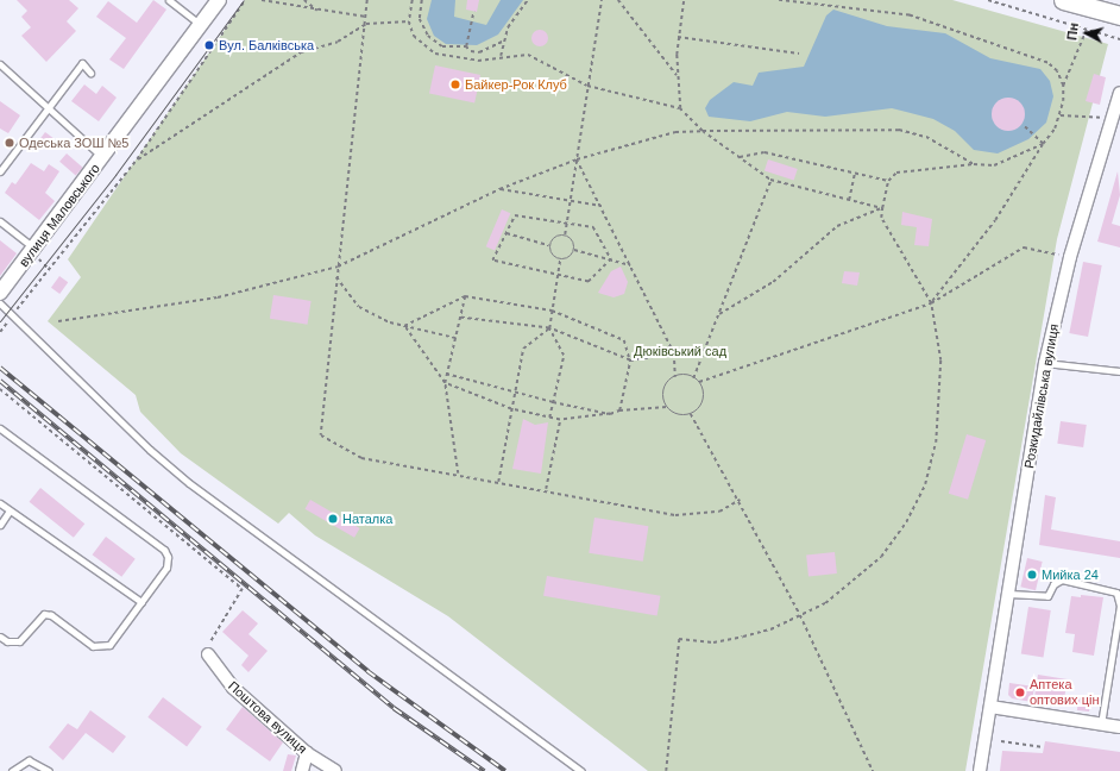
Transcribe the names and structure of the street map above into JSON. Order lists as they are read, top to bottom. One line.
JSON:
{"streets":{"street":["вулиця Маловського","Розкидайлівська вулиця","Поштова вулиця"]},"parks":["Дюківський сад"],"places":["Вул. Балківська","Байкер-Рок Клуб","Одеська ЗОШ №5","Наталка","Мийка 24","Аптека оптових цін"],"north":"left"}
